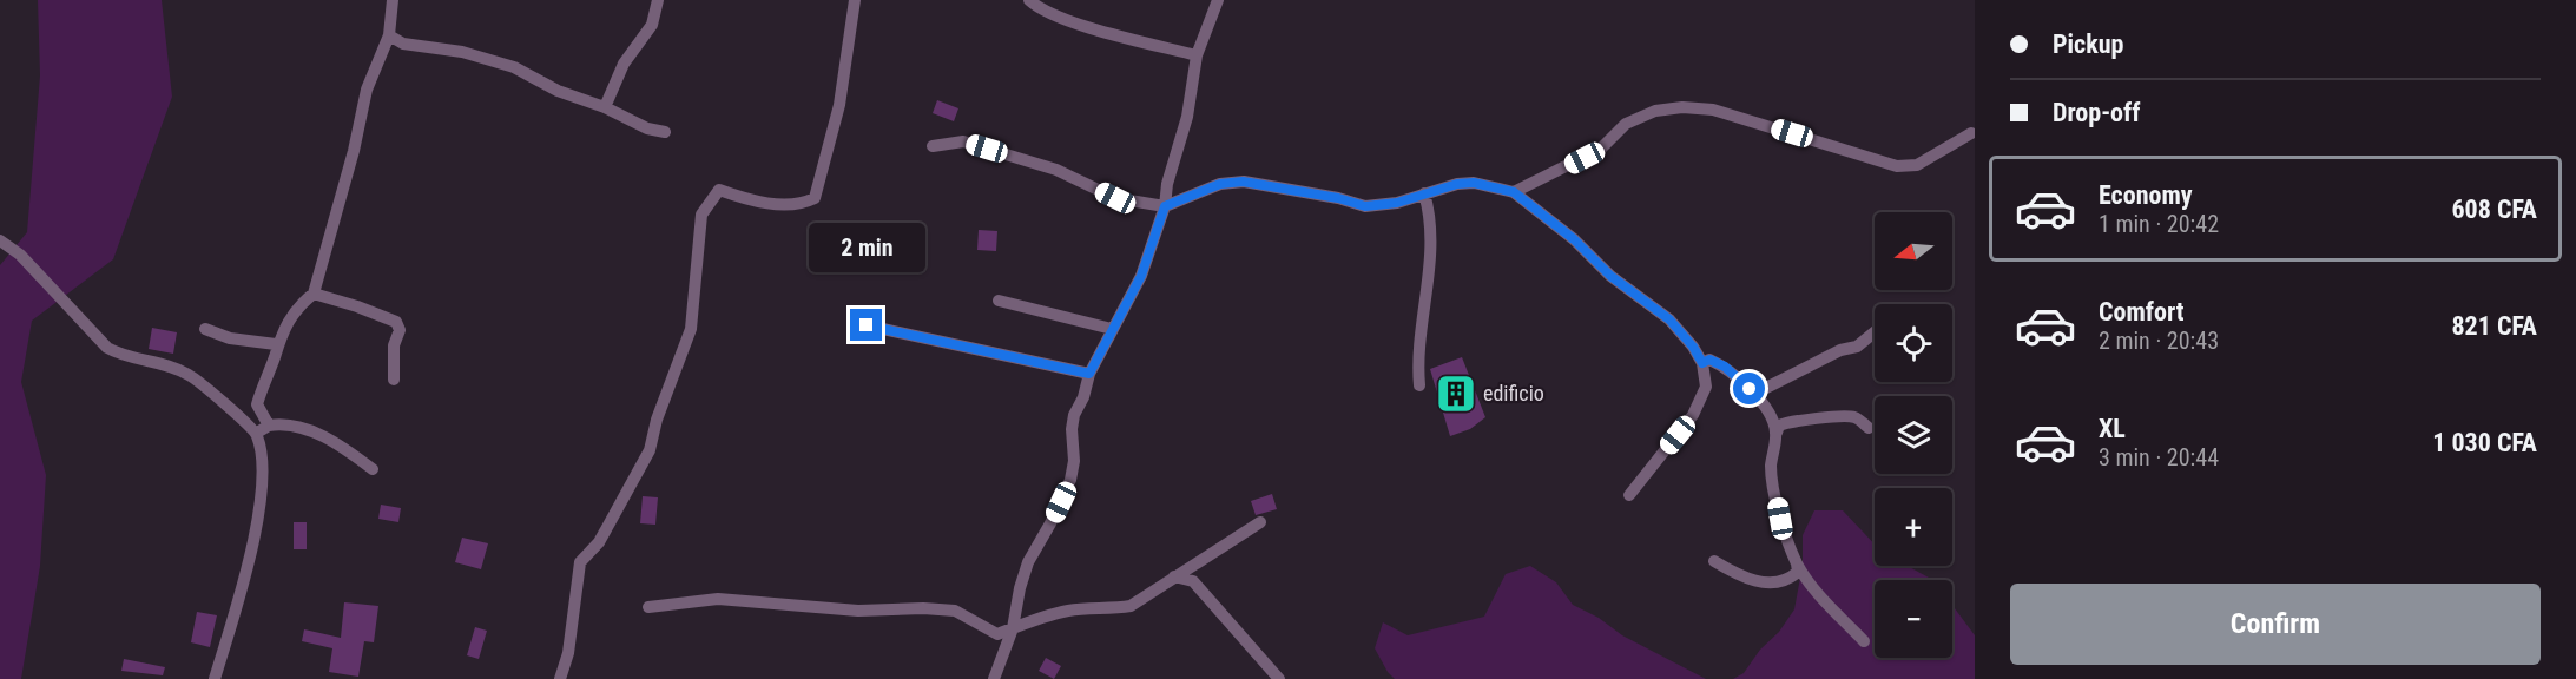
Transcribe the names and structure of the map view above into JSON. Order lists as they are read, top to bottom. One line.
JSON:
{"places":{"building":["edificio"]},"north":"left","page":{"banner":["Pickup","Drop-off"],"list":[{"name":"Economy","note":"1 min · 20:42","value":"608 CFA"},{"name":"Comfort","note":"2 min · 20:43","value":"821 CFA"},{"name":"XL","note":"3 min · 20:44","value":"1 030 CFA"}],"map_buttons":["+","−"],"bubble":"2 min","buttons":"Confirm"}}
